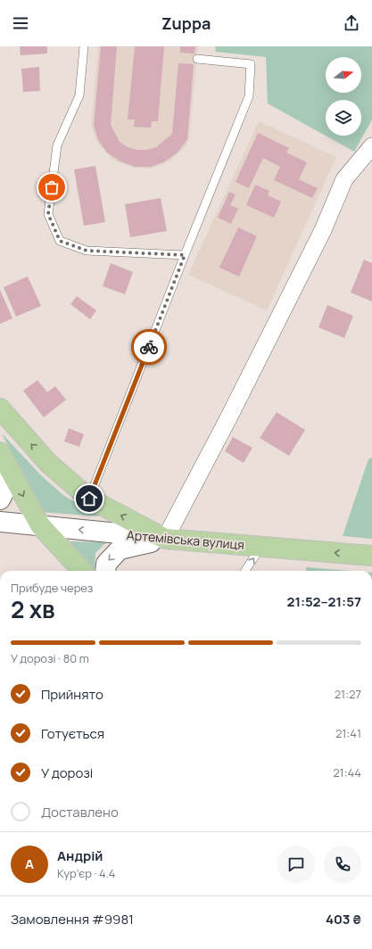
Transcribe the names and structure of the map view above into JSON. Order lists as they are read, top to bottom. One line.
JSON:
{"streets":{"main road":["Артемівська вулиця"]},"north":"right","page":{"header":"Zuppa","heading":["2 хв","Прибуде через","21:52–21:57"],"panel":["Андрій","Кур’єр · 4.4","Замовлення #9981","403 ₴"],"bar":"У дорозі · 80 m","list":[["Прийнято","21:27"],["Готується","21:41"],["У дорозі","21:44"],"Доставлено"],"round":"А"}}
